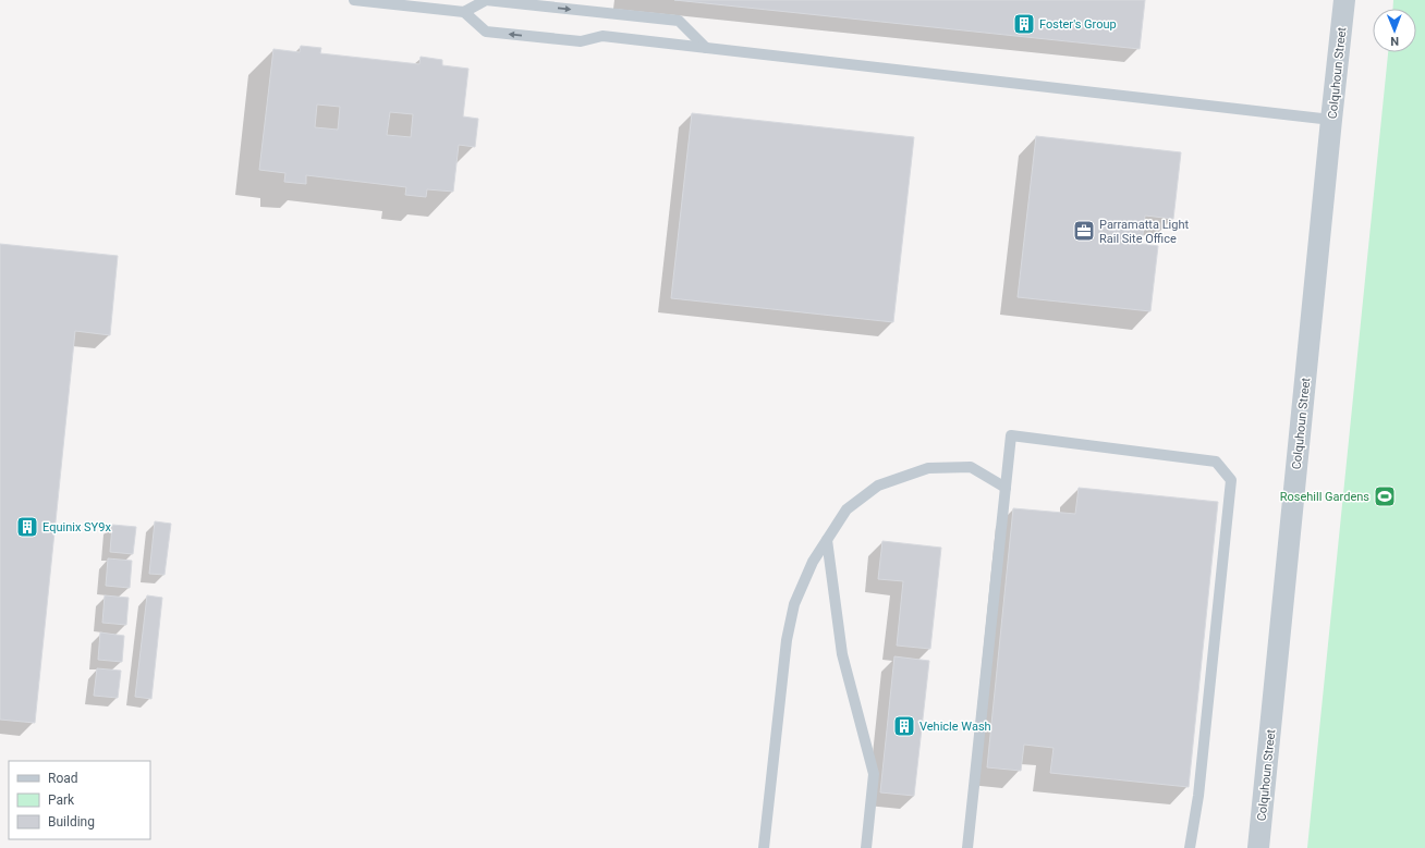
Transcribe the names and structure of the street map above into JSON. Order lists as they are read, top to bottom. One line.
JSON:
{"streets":{"street":["Colquhoun Street"]},"places":{"building":["Foster's Group","Equinix SY9x","Vehicle Wash"],"office":["Parramatta Light Rail Site Office"],"sports":["Rosehill Gardens"]},"legend":["Road","Park","Building"],"north":"bottom"}
